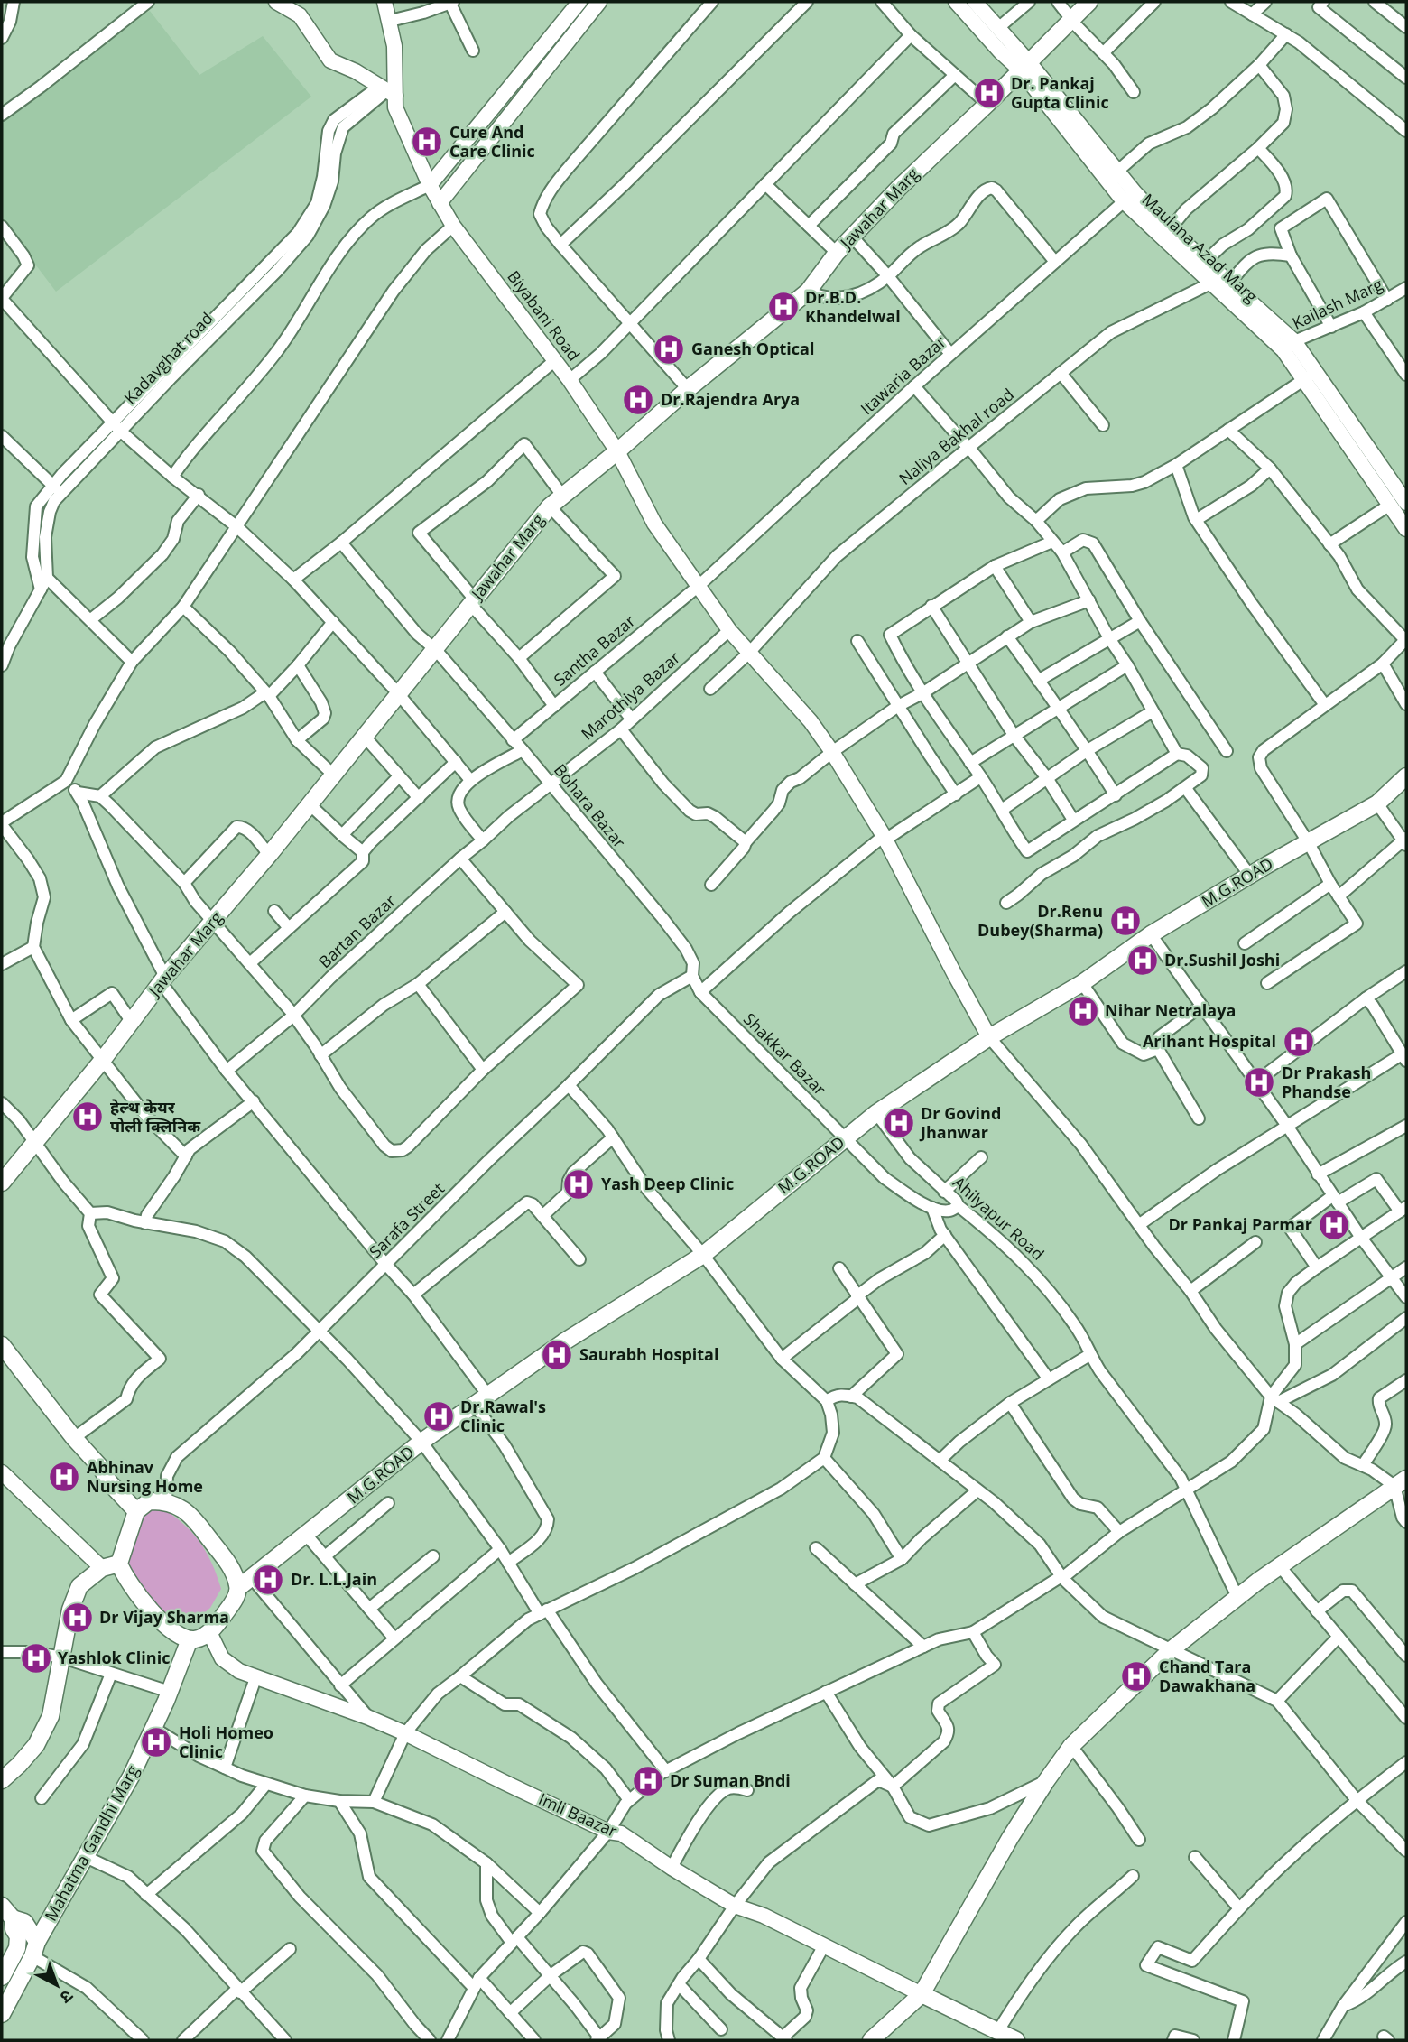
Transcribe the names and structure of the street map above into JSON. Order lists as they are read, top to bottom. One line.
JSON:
{"streets":{"main road":["Jawahar Marg","M.G.ROAD","Imli Baazar","Mahatma Gandhi Marg"],"street":["Maulana Azad Marg","Kailash Marg","Biyabani Road","Kadavghat road","Itawaria Bazar","Naliya Bakhal road","Santha Bazar","Marothiya Bazar","Bohara Bazar","Bartan Bazar","Shakkar Bazar","Ahilyapur Road","Sarafa Street"]},"crossings":[["Jawahar Marg","Maulana Azad Marg"],["Jawahar Marg","Biyabani Road"],["Jawahar Marg","Bohara Bazar"],["Maulana Azad Marg","Kailash Marg"],["Maulana Azad Marg","Itawaria Bazar"],["Maulana Azad Marg","Naliya Bakhal road"],["Biyabani Road","Kadavghat road"],["Biyabani Road","Itawaria Bazar"],["Biyabani Road","Naliya Bakhal road"],["Biyabani Road","Santha Bazar"],["Biyabani Road","Marothiya Bazar"],["Biyabani Road","M.G.ROAD"],["Itawaria Bazar","Santha Bazar"],["Santha Bazar","Bohara Bazar"],["Marothiya Bazar","Bohara Bazar"],["Marothiya Bazar","Bartan Bazar"],["Bohara Bazar","Shakkar Bazar"],["Bohara Bazar","Sarafa Street"],["M.G.ROAD","Shakkar Bazar"],["M.G.ROAD","Ahilyapur Road"],["M.G.ROAD","Sarafa Street"],["M.G.ROAD","Imli Baazar"],["M.G.ROAD","Mahatma Gandhi Marg"],["Sarafa Street","Imli Baazar"],["Sarafa Street","Mahatma Gandhi Marg"],["Imli Baazar","Mahatma Gandhi Marg"]],"places":{"hospital":["Dr. Pankaj Gupta Clinic","Cure And Care Clinic","Dr.B.D. Khandelwal","Ganesh Optical","Dr.Rajendra Arya","Dr.Renu Dubey(Sharma)","Dr.Sushil Joshi","Nihar Netralaya","Arihant Hospital","Dr Prakash Phandse","हेल्थ केयर पोली क्लिनिक","Dr Govind Jhanwar","Yash Deep Clinic","Dr Pankaj Parmar","Saurabh Hospital","Dr.Rawal's Clinic","Abhinav Nursing Home","Dr. L.L.Jain","Dr Vijay Sharma","Yashlok Clinic","Chand Tara Dawakhana","Holi Homeo Clinic","Dr Suman Bndi"]},"north":"bottom right"}
